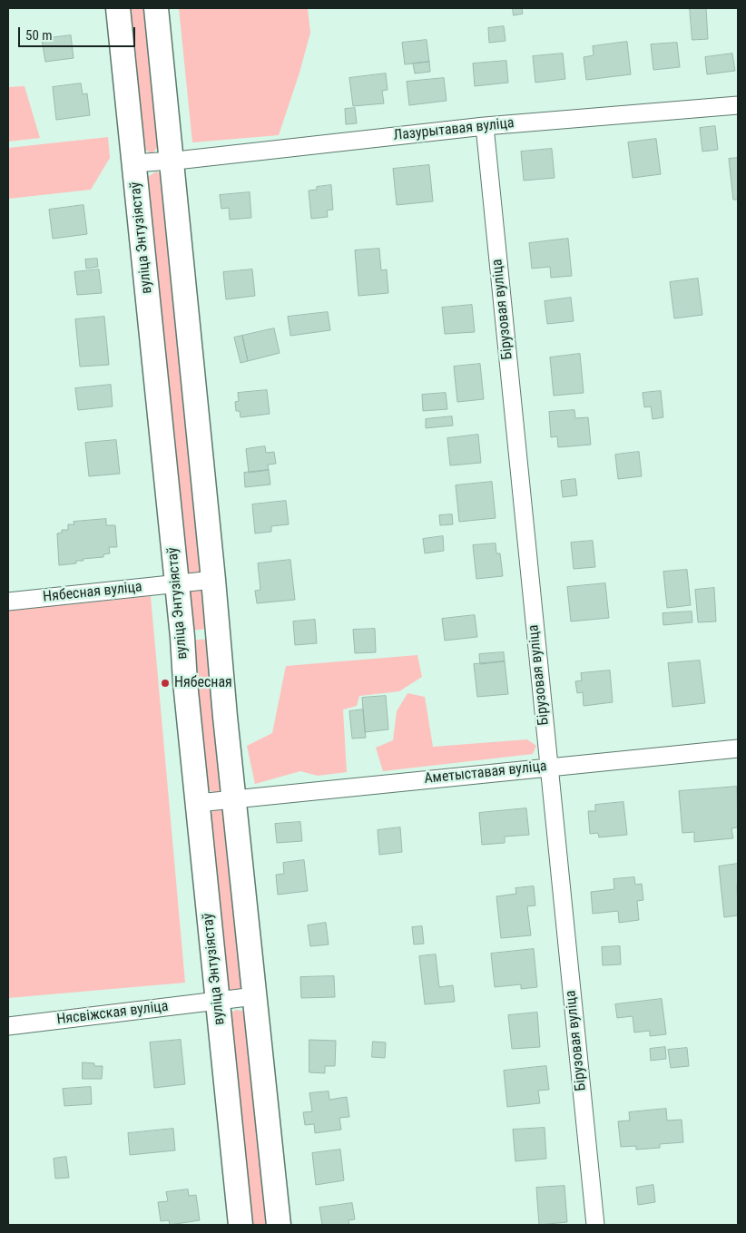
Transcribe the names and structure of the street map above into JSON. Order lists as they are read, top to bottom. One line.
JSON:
{"streets":{"street":["Лазурытавая вуліца","вуліца Энтузіястаў","Бірузовая вуліца","Нябесная вуліца","Аметыставая вуліца","Нясвіжская вуліца"]},"crossings":[["Лазурытавая вуліца","вуліца Энтузіястаў"],["Лазурытавая вуліца","Бірузовая вуліца"],["вуліца Энтузіястаў","Нябесная вуліца"],["вуліца Энтузіястаў","Аметыставая вуліца"],["вуліца Энтузіястаў","Нясвіжская вуліца"],["Бірузовая вуліца","Аметыставая вуліца"]],"places":["Нябесная"],"scale_bar":"50 m"}
